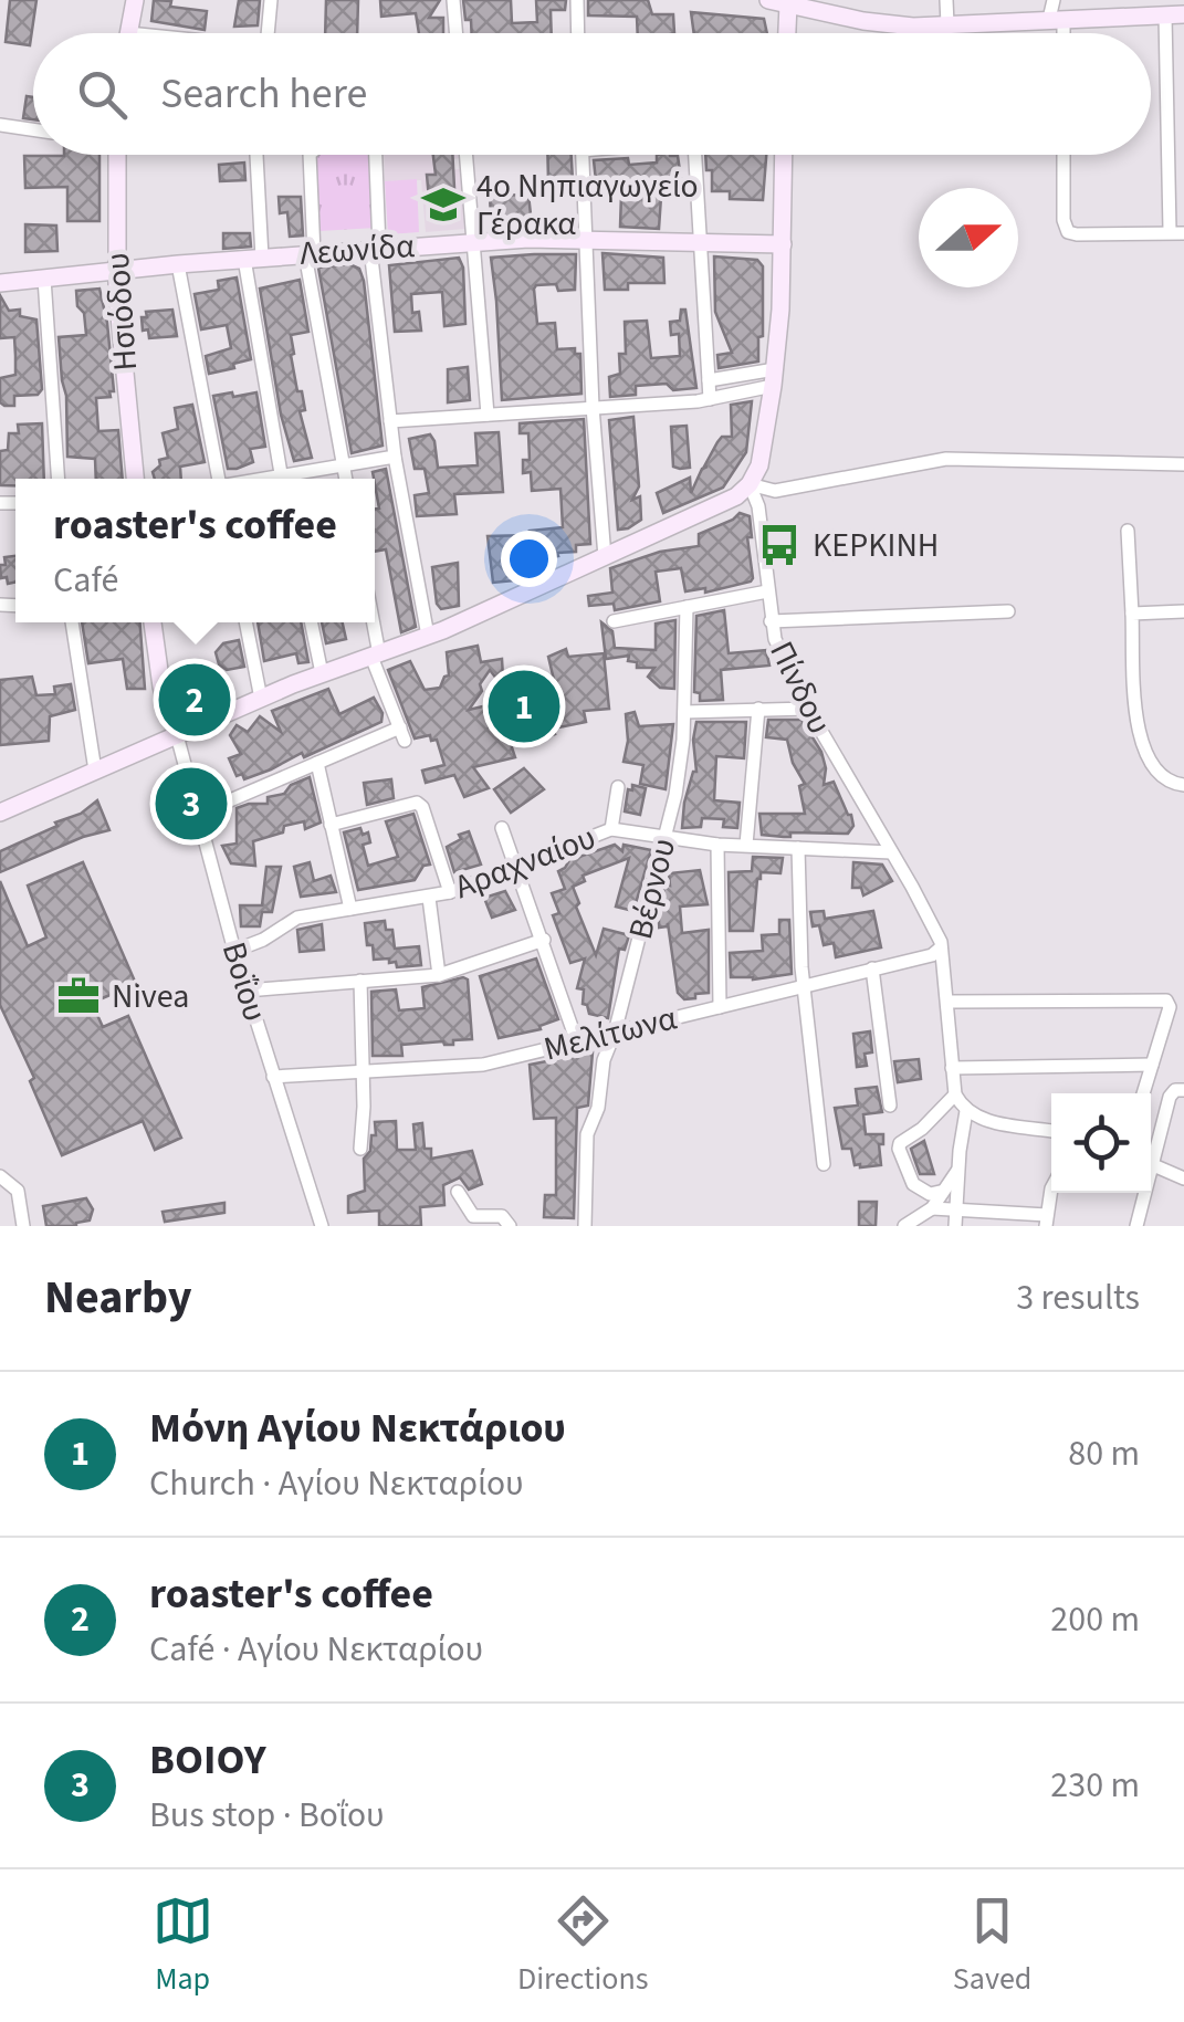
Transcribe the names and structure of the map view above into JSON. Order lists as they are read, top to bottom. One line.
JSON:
{"streets":{"street":["Λεωνίδα","Ησιόδου","Πίνδου","Αραχναίου","Βέρνου","Βοΐου","Μελίτωνα"]},"crossings":[["Λεωνίδα","Ησιόδου"],["Πίνδου","Αραχναίου"],["Πίνδου","Μελίτωνα"],["Αραχναίου","Βέρνου"],["Αραχναίου","Βοΐου"],["Βέρνου","Μελίτωνα"],["Βοΐου","Μελίτωνα"]],"places":{"school or university":["4ο Νηπιαγωγείο Γέρακα"],"bus stop":["ΚΕΡΚΙΝΗ"],"office":["Nivea"]},"north":"right","page":{"search":"Search here","popup":["roaster's coffee","Café"],"pins":["2","1","3"],"heading":["Nearby","3 results"],"list":[{"mark":"1","name":"Μόνη Αγίου Νεκτάριου","note":"Church · Αγίου Νεκταρίου","value":"80 m"},{"mark":"2","name":"roaster's coffee","note":"Café · Αγίου Νεκταρίου","value":"200 m"},{"mark":"3","name":"ΒΟΙΟΥ","note":"Bus stop · Βοΐου","value":"230 m"}],"nav":["Map","Directions","Saved"]}}
